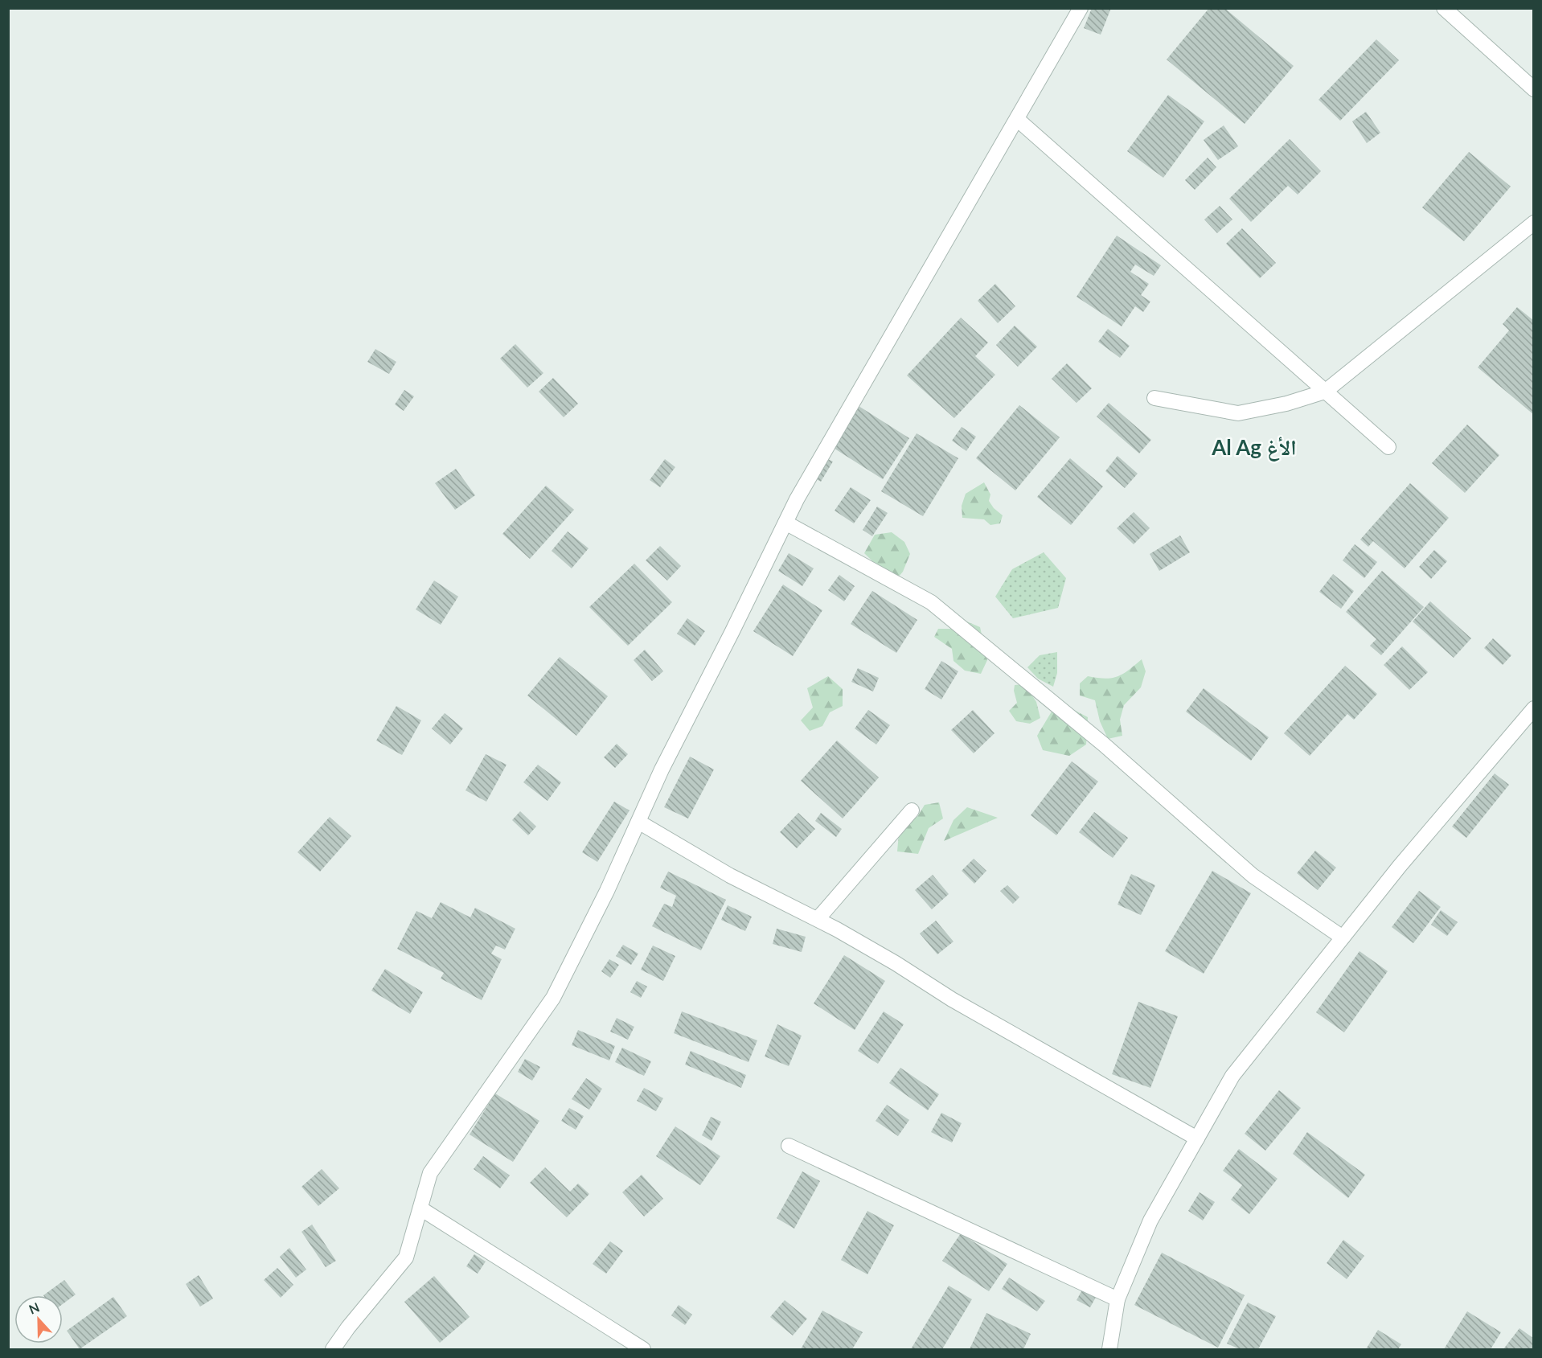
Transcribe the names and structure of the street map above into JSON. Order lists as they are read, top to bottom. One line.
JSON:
{"districts":["Al Ag الأغ"],"north":"top"}
